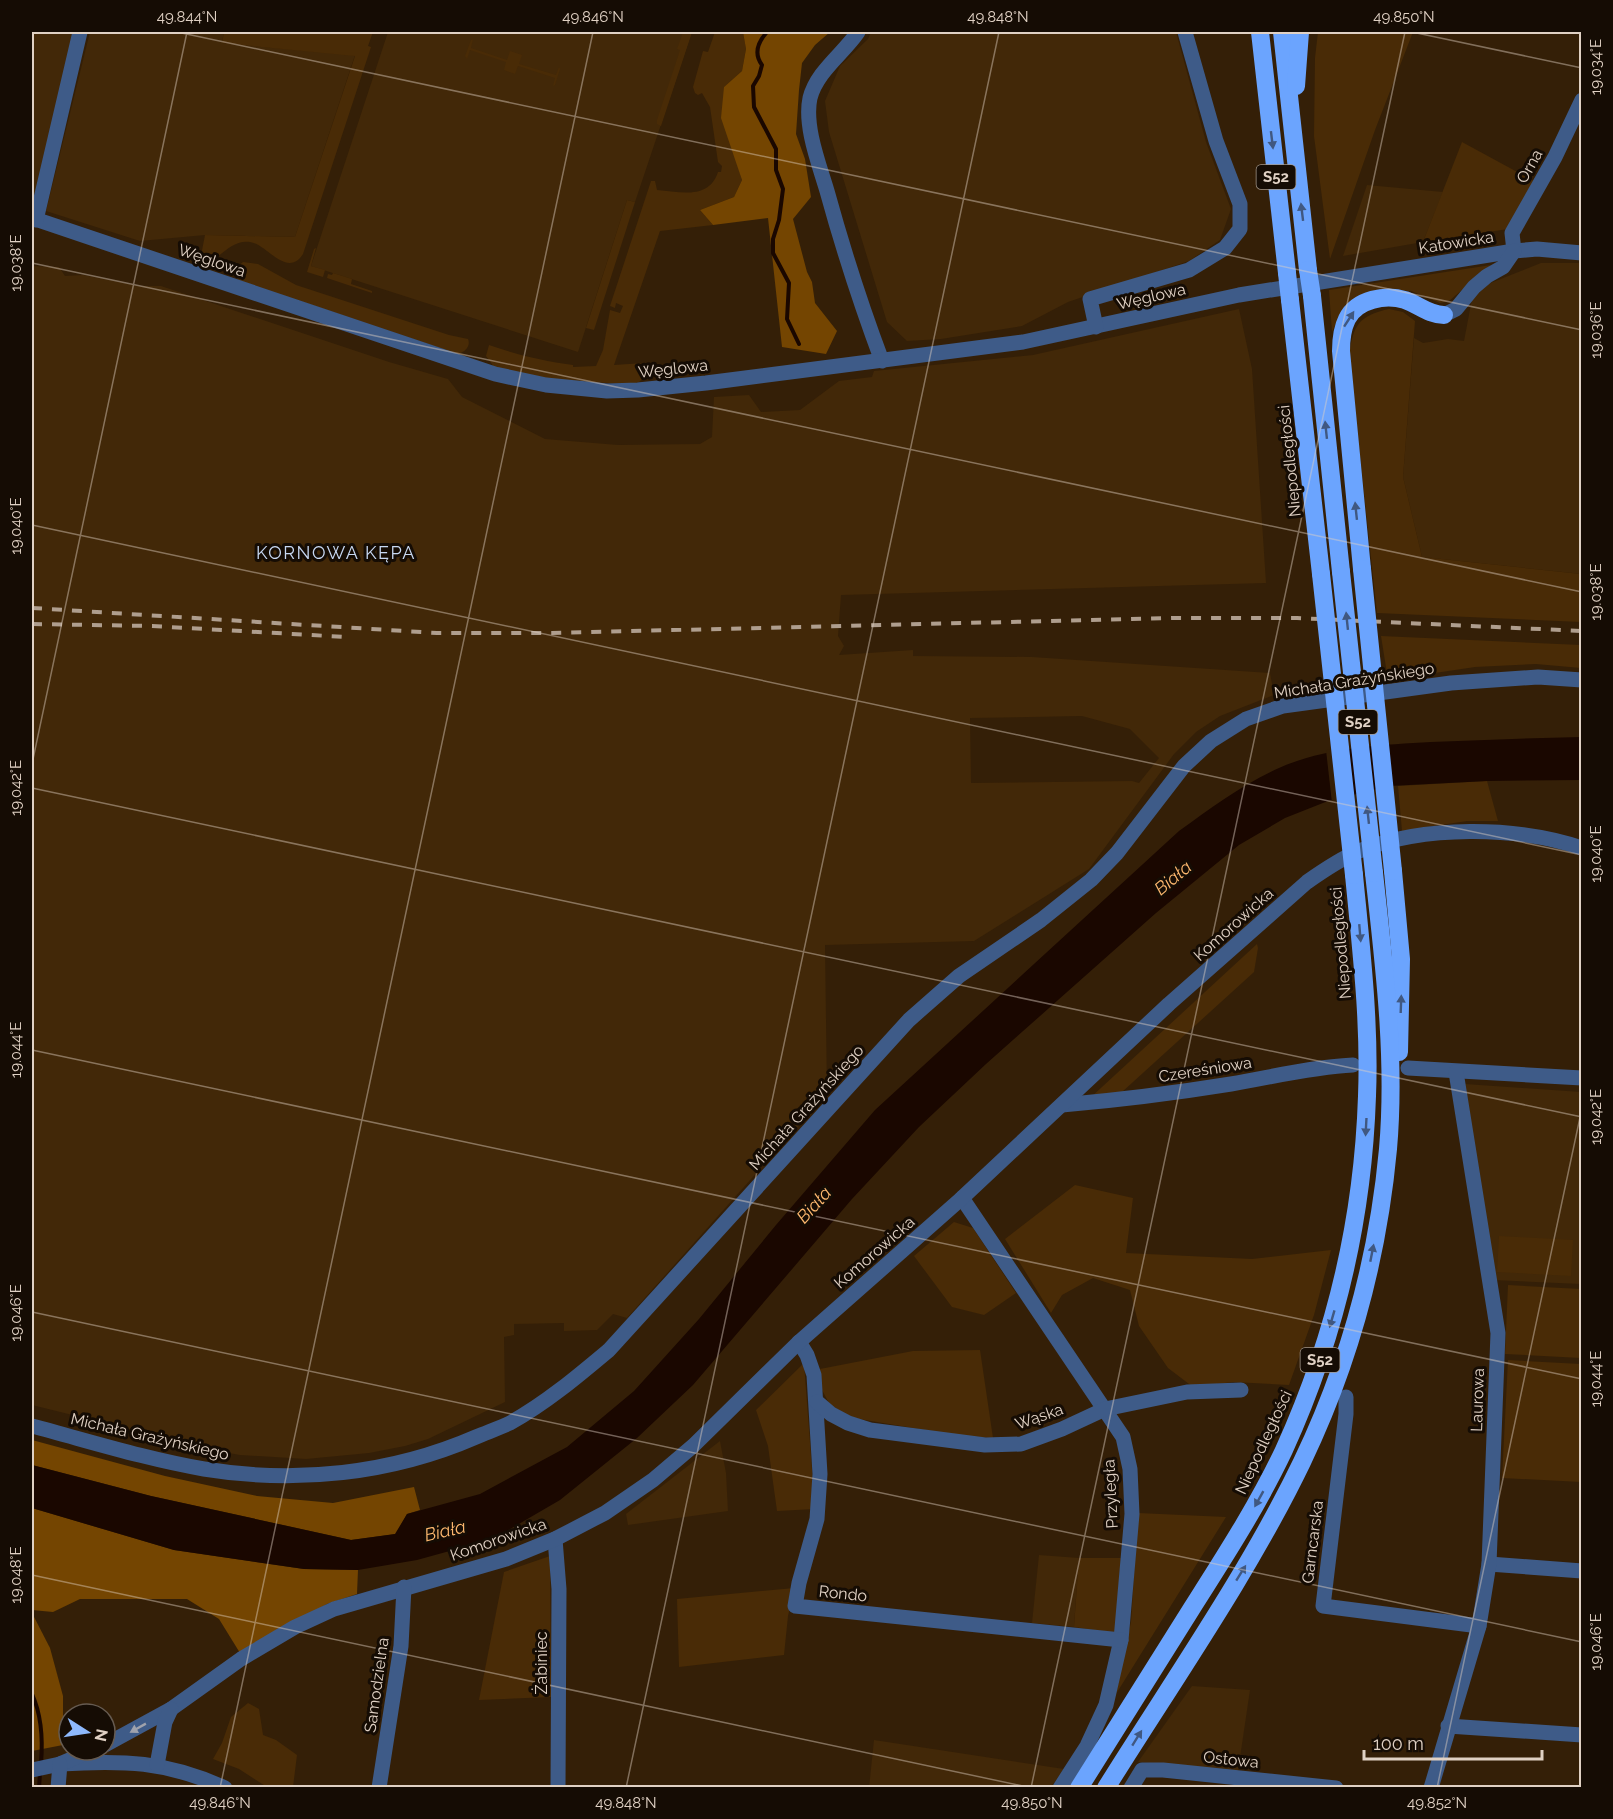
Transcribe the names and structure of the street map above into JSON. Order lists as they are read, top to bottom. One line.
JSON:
{"streets":{"highway":["S52","Niepodległości"],"street":["Orna","Katowicka","Węglowa","Michała Grażyńskiego","Komorowicka","Czereśniowa","Laurowa","Wąska","Przyległa","Garncarska","Rondo","Żabiniec","Samodzielna","Ostowa"]},"crossings":[["Orna","Katowicka"],["Katowicka","Węglowa"],["Komorowicka","Czereśniowa"],["Komorowicka","Przyległa"],["Komorowicka","Rondo"],["Komorowicka","Żabiniec"],["Komorowicka","Samodzielna"],["Laurowa","Garncarska"],["Wąska","Przyległa"],["Wąska","Rondo"],["Przyległa","Rondo"]],"districts":["KORNOWA KĘPA"],"water":["Biała"],"scale_bar":"100 m","north":"right","coordinates":["49.844°N","49.846°N","49.848°N","49.850°N","19.034°E","19.038°E","19.036°E","19.040°E","19.042°E","19.044°E","19.046°E","19.048°E","49.852°N"]}
